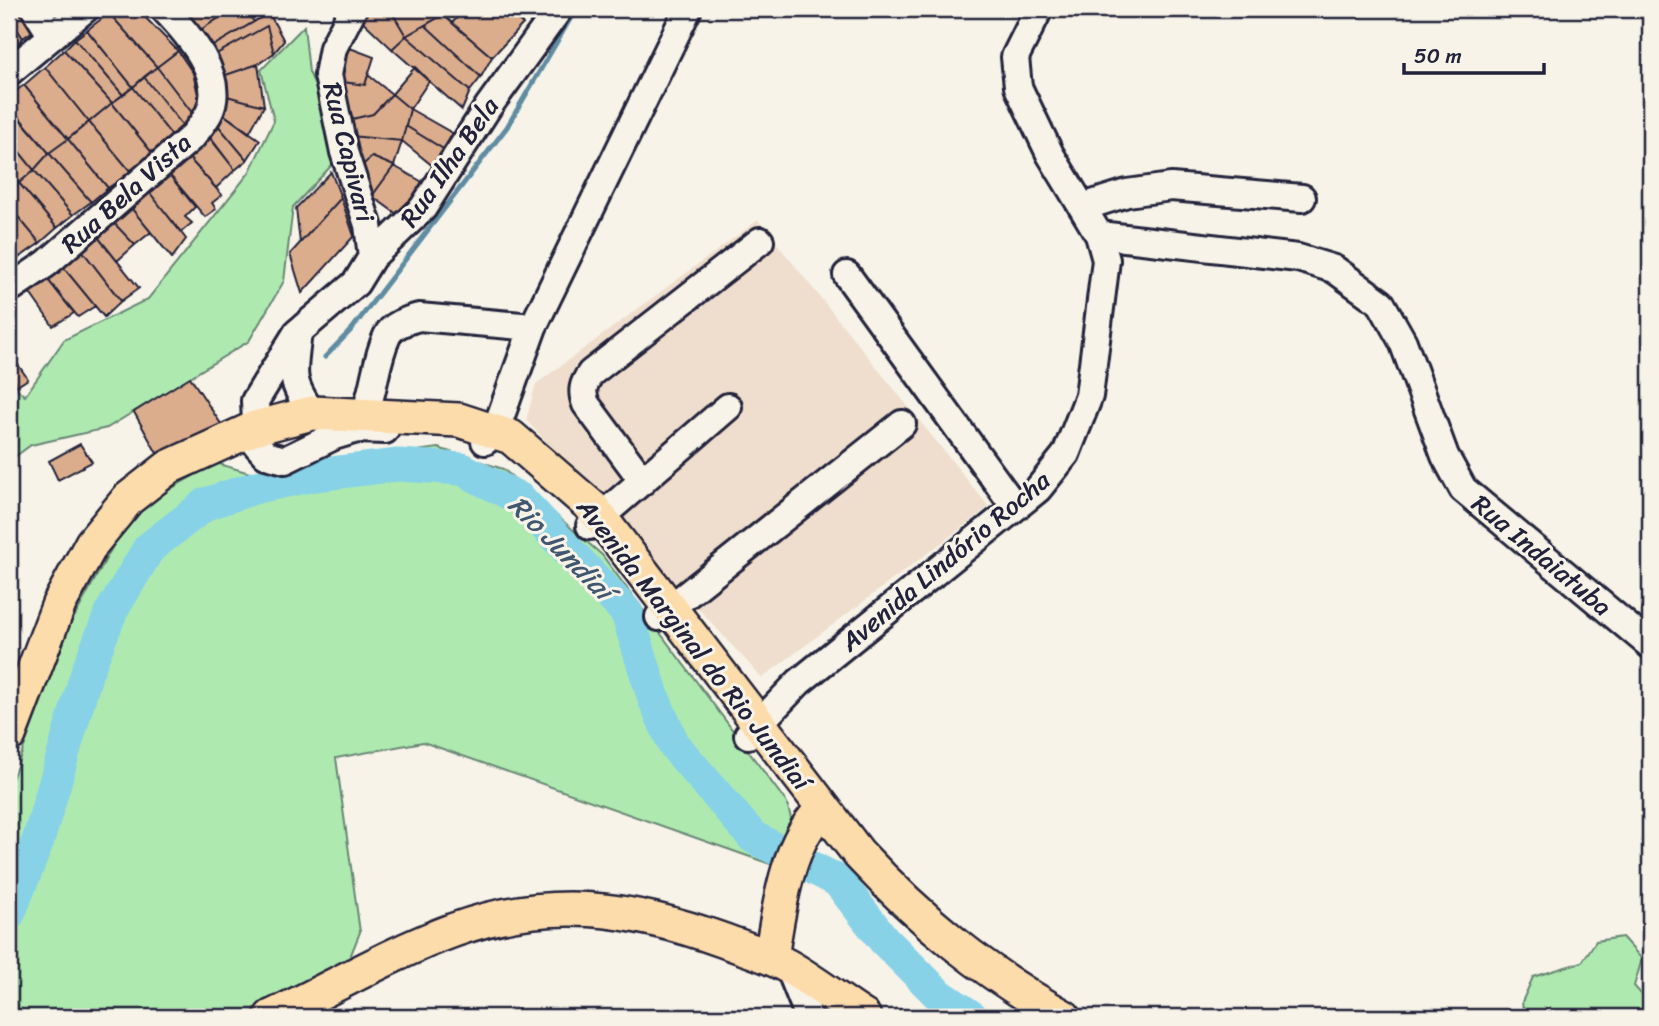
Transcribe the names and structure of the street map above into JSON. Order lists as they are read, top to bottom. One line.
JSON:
{"streets":{"main road":["Avenida Marginal do Rio Jundiaí"],"street":["Rua Capivari","Rua Ilha Bela","Rua Bela Vista","Rua Indaiatuba","Avenida Lindório Rocha"]},"crossings":[["Rua Capivari","Rua Ilha Bela"],["Rua Ilha Bela","Avenida Marginal do Rio Jundiaí"],["Rua Indaiatuba","Avenida Lindório Rocha"],["Avenida Lindório Rocha","Avenida Marginal do Rio Jundiaí"]],"water":["Rio Jundiaí"],"scale_bar":"50 m"}
